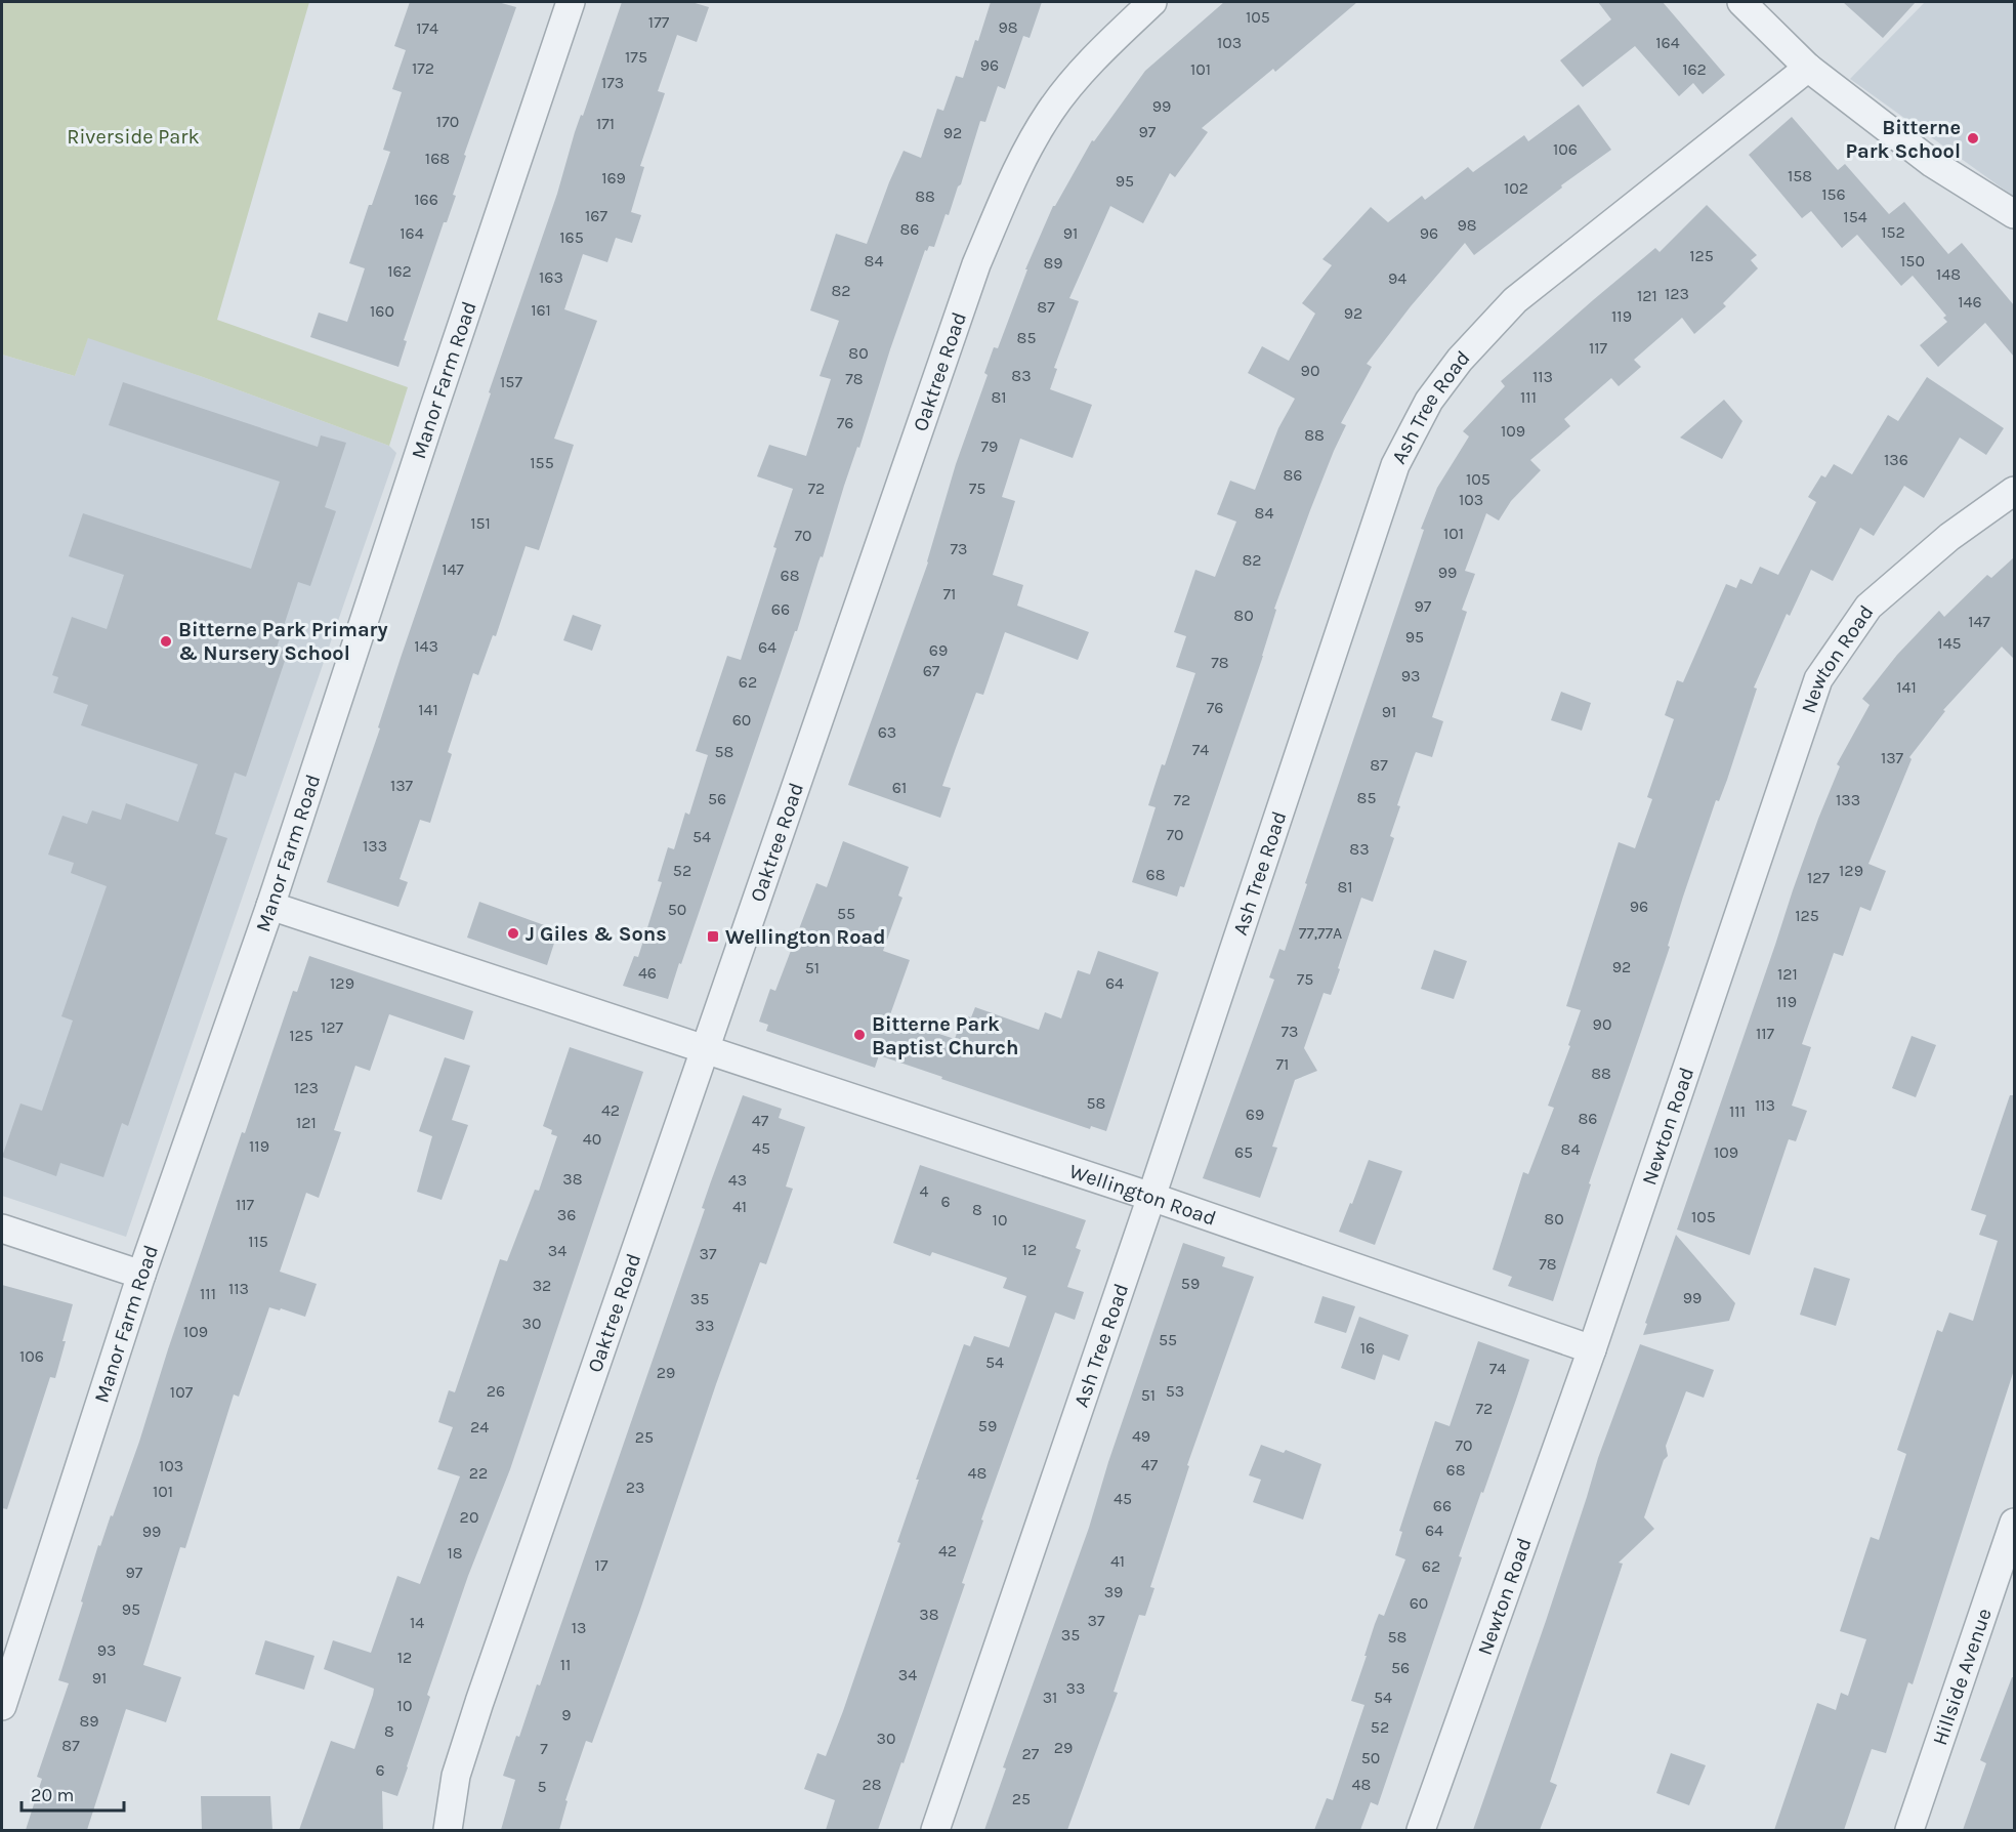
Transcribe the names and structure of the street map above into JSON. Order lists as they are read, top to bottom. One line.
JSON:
{"streets":{"street":["Oaktree Road","Manor Farm Road","Ash Tree Road","Newton Road","Wellington Road","Hillside Avenue"]},"crossings":[["Oaktree Road","Wellington Road"],["Manor Farm Road","Wellington Road"],["Ash Tree Road","Wellington Road"],["Newton Road","Wellington Road"]],"parks":["Riverside Park"],"places":{"other":["Bitterne Park School","Bitterne Park Primary & Nursery School","J Giles & Sons","Bitterne Park Baptist Church"],"transit":["Wellington Road"]},"house_numbers":["105","177","98","174","103","164","175","96","172","101","162","173","99","170","171","97","92","106","168","158","169","95","102","156","88","166","167","154","98","86","152","164","91","96","165","125","84","150","89","162","148","163","94","82","123","121","146","87","161","160","92","119","85","117","80","90","83","113","78","157","81","111","76","109","88","79","136","155","86","105","72","75","103","84","151","101","70","73","82","147","99","68","71","97","66","80","147","95","145","143","64","69","78","67","93","62","141","76","141","91","60","63","74","58","137","87","137","61","85","56","72","133","70","54","133","83","52","129","68","127","81","96","50","55","125","77,77A","92","51","46","121","75","129","64","119","90","127","73","117","125","71","88","123","58","113","42","111","69","86","47","121","40","119","45","84","65","109","38","43","4","6","117","41","8","36","105","80","10","115","12","34","37","78","59","32","113","111","99","35","30","33","109","55","16","106","54","74","29","26","53","107","51","72","59","24","49","25","70","47","103","68","22","48","23","101","45","66","20","64","99","42","18","41","17","62","97","39","60","95","38","37","14","13","35","58","93","12","11","56","34","91","33","31","54","10","9","89","52","8","30","87","29","7","27","50","6","28","48","5","25"],"scale_bar":"20 m"}
